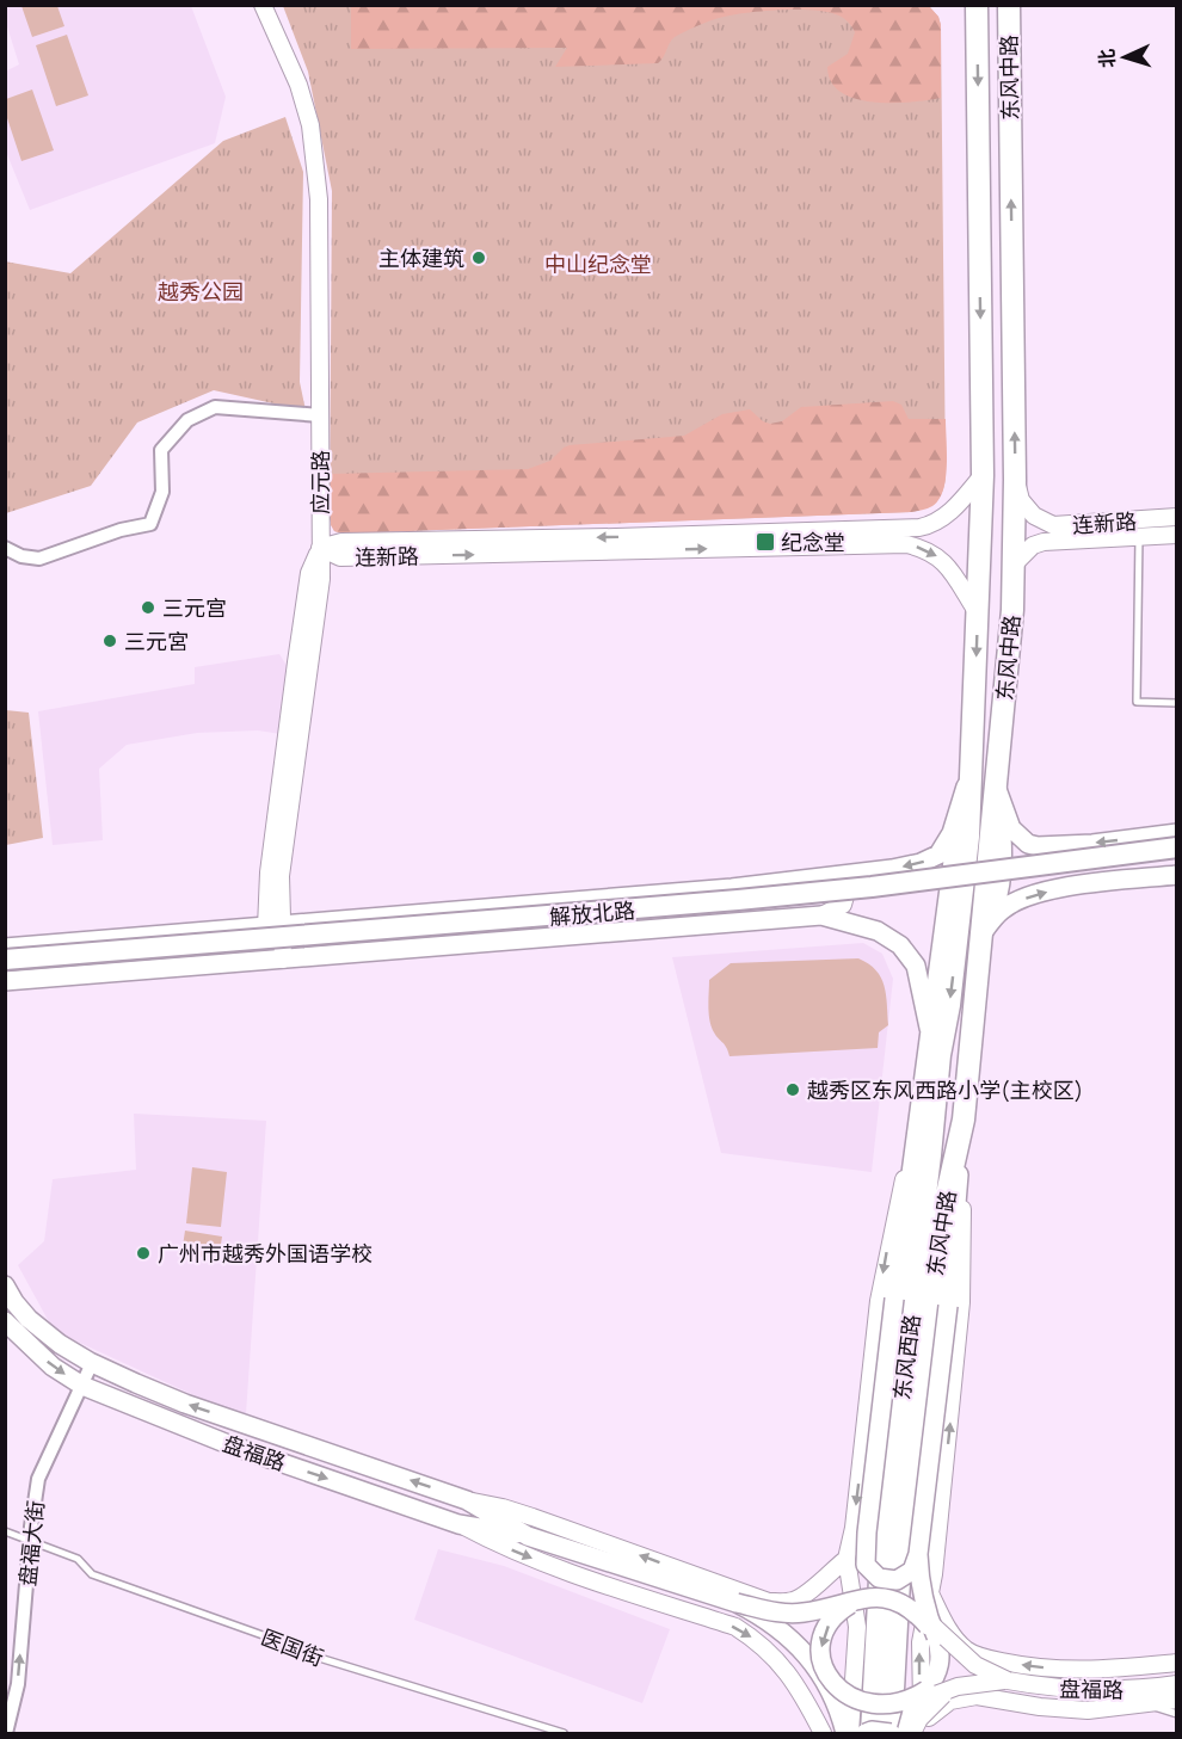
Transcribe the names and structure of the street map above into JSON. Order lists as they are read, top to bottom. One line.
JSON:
{"streets":{"highway":["东风中路","东风西路"],"main road":["应元路","解放北路","盘福路"],"street":["连新路","盘福大街"],"lane":["医国街"]},"crossings":[["东风中路","连新路"],["东风中路","解放北路"],["东风中路","东风西路"],["应元路","连新路"],["应元路","解放北路"],["解放北路","东风西路"],["盘福路","盘福大街"],["盘福大街","医国街"]],"one_way":["盘福大街"],"parks":["中山纪念堂","越秀公园"],"places":{"other":["主体建筑","三元宫","三元宮","越秀区东风西路小学(主校区)","广州市越秀外国语学校"],"transit":["纪念堂"]},"north":"left"}
